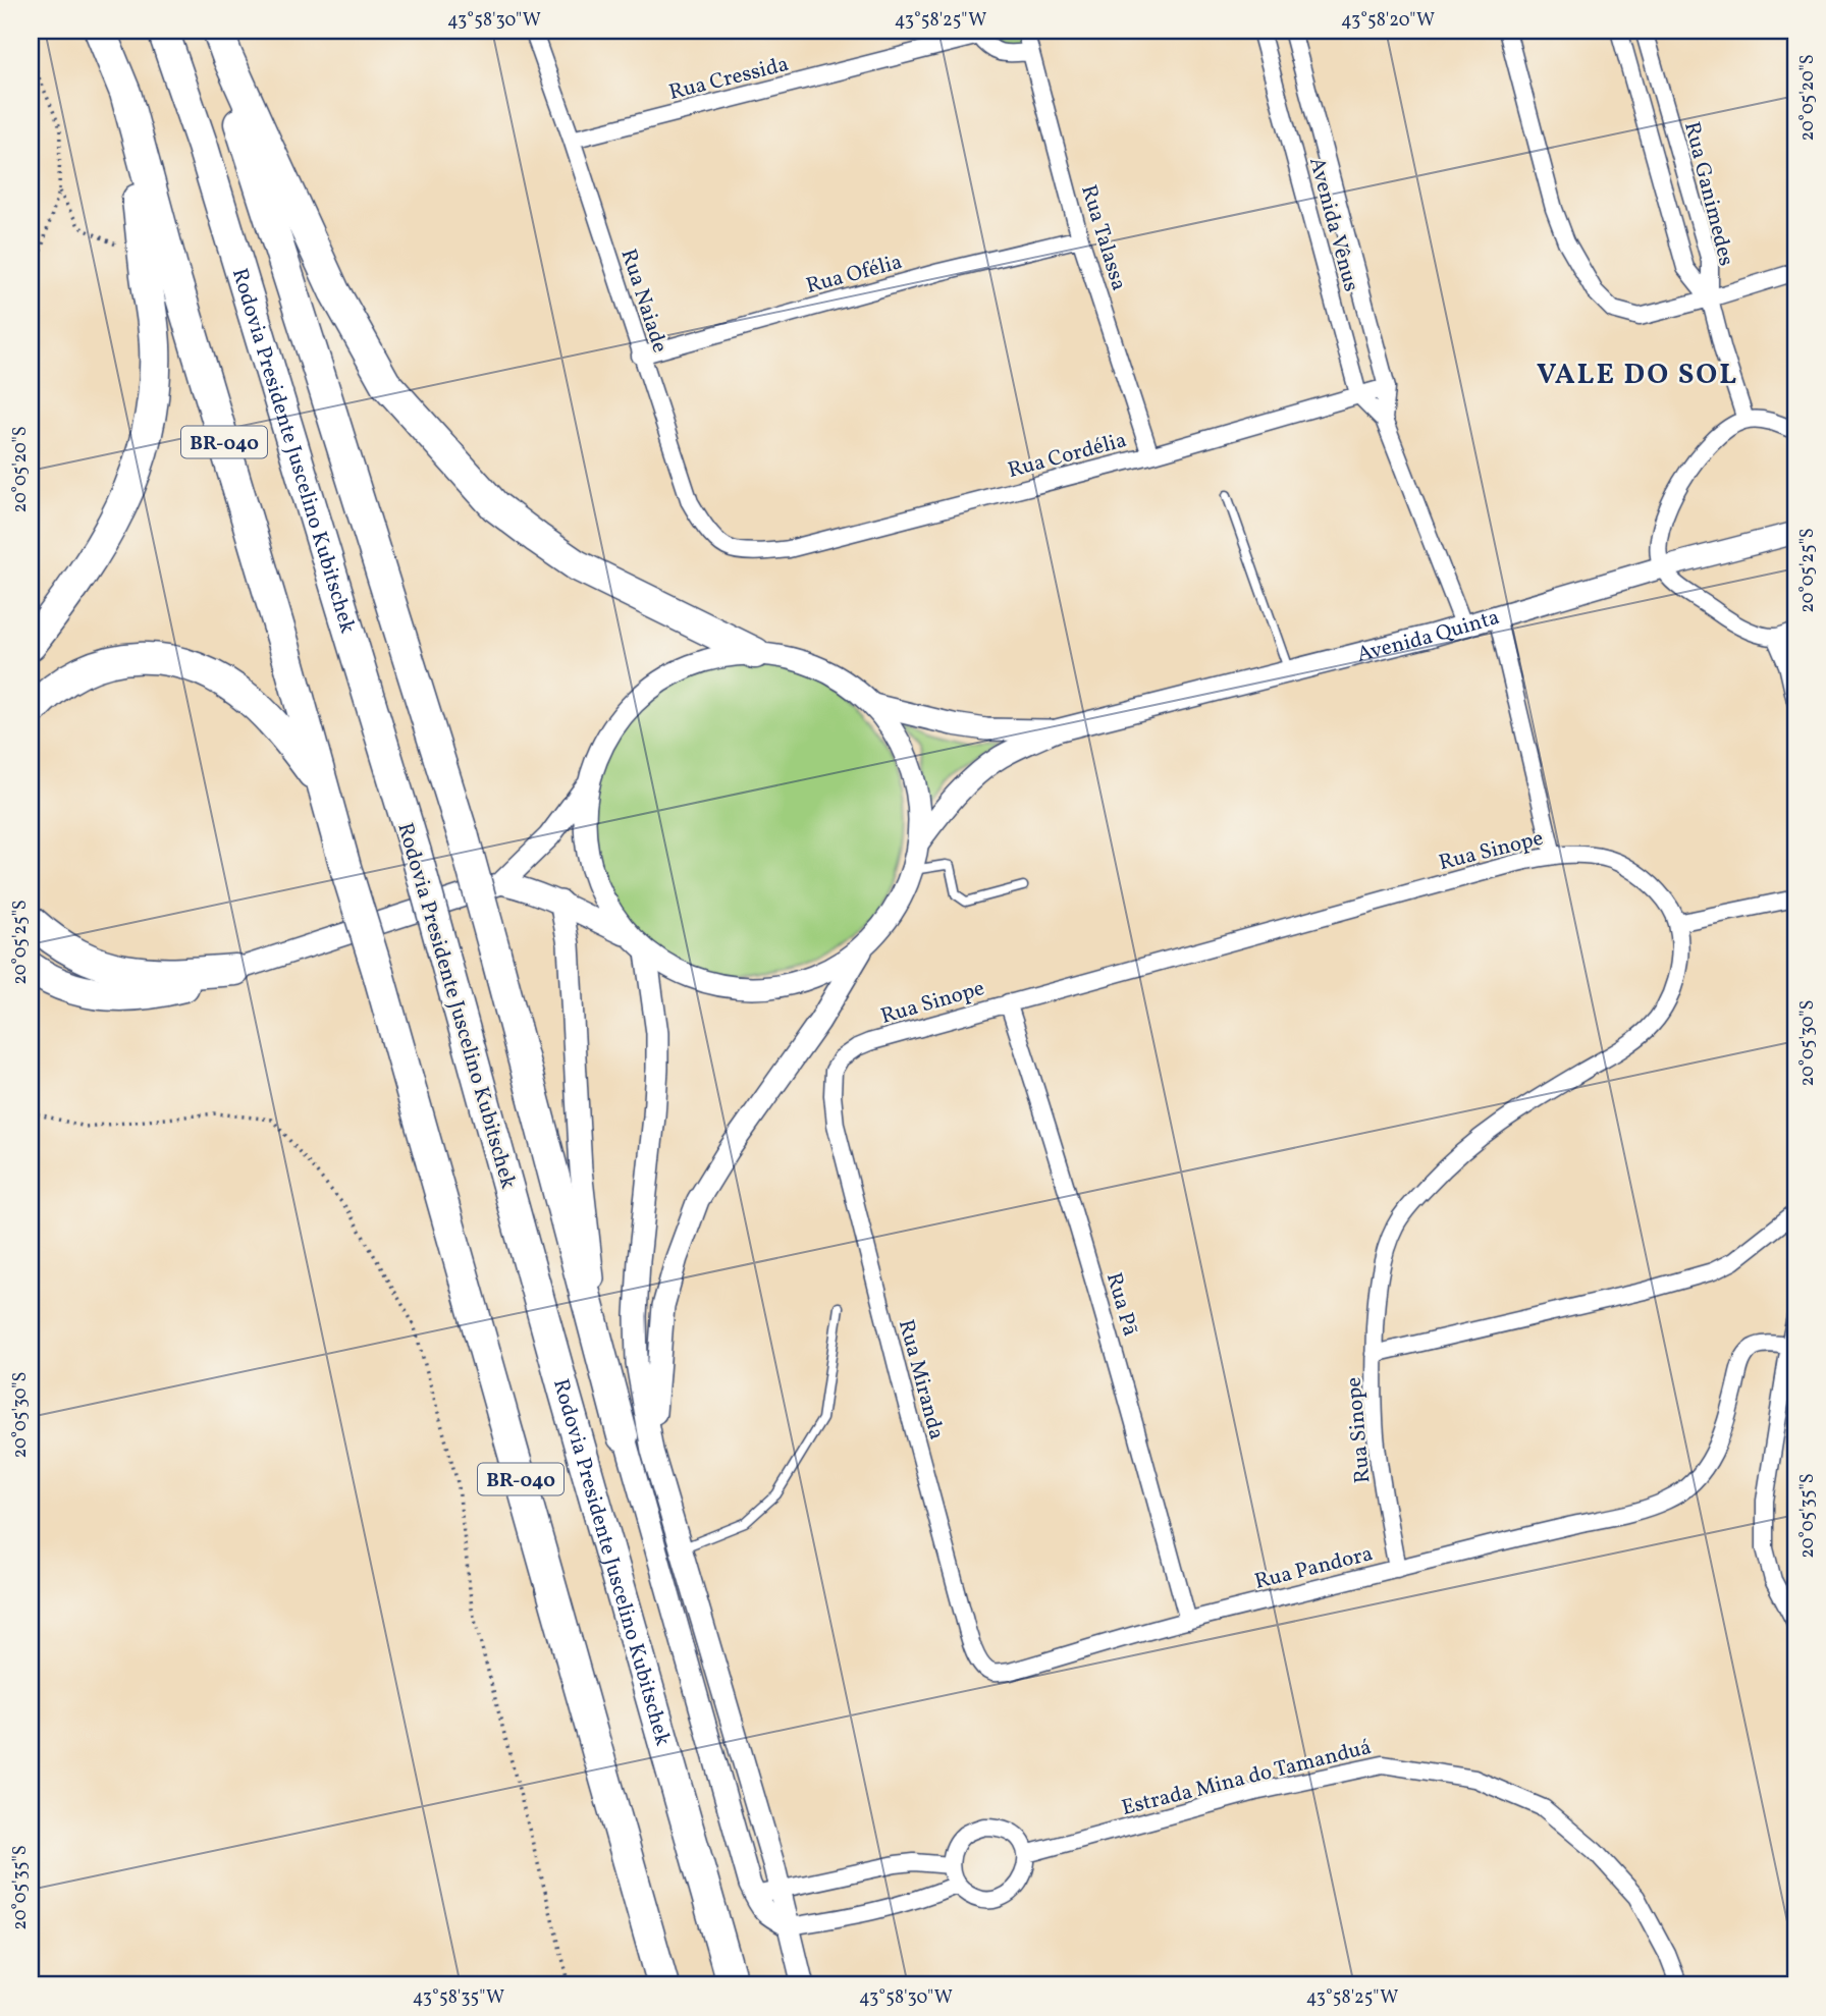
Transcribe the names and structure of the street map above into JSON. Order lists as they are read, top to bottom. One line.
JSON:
{"streets":{"highway":["BR-040","Rodovia Presidente Juscelino Kubitschek"],"street":["Rua Cressida","Rua Ganimedes","Avenida Vênus","Rua Talassa","Rua Ofélia","Rua Naiade","Rua Cordélia","Avenida Quinta","Rua Sinope","Rua Pã","Rua Miranda","Rua Pandora","Estrada Mina do Tamanduá"]},"crossings":[["Rua Cressida","Rua Talassa"],["Rua Cressida","Rua Naiade"],["Avenida Vênus","Rua Cordélia"],["Avenida Vênus","Avenida Quinta"],["Rua Talassa","Rua Ofélia"],["Rua Talassa","Rua Cordélia"],["Rua Ofélia","Rua Naiade"],["Rua Naiade","Rua Cordélia"],["Rua Sinope","Rua Pã"],["Rua Sinope","Rua Miranda"],["Rua Sinope","Rua Pandora"],["Rua Pã","Rua Pandora"],["Rua Miranda","Rua Pandora"]],"districts":["VALE DO SOL"],"coordinates":["43°58'30\"W","43°58'25\"W","43°58'20\"W","20°05'20\"S","20°05'25\"S","20°05'30\"S","20°05'35\"S","43°58'35\"W"]}
